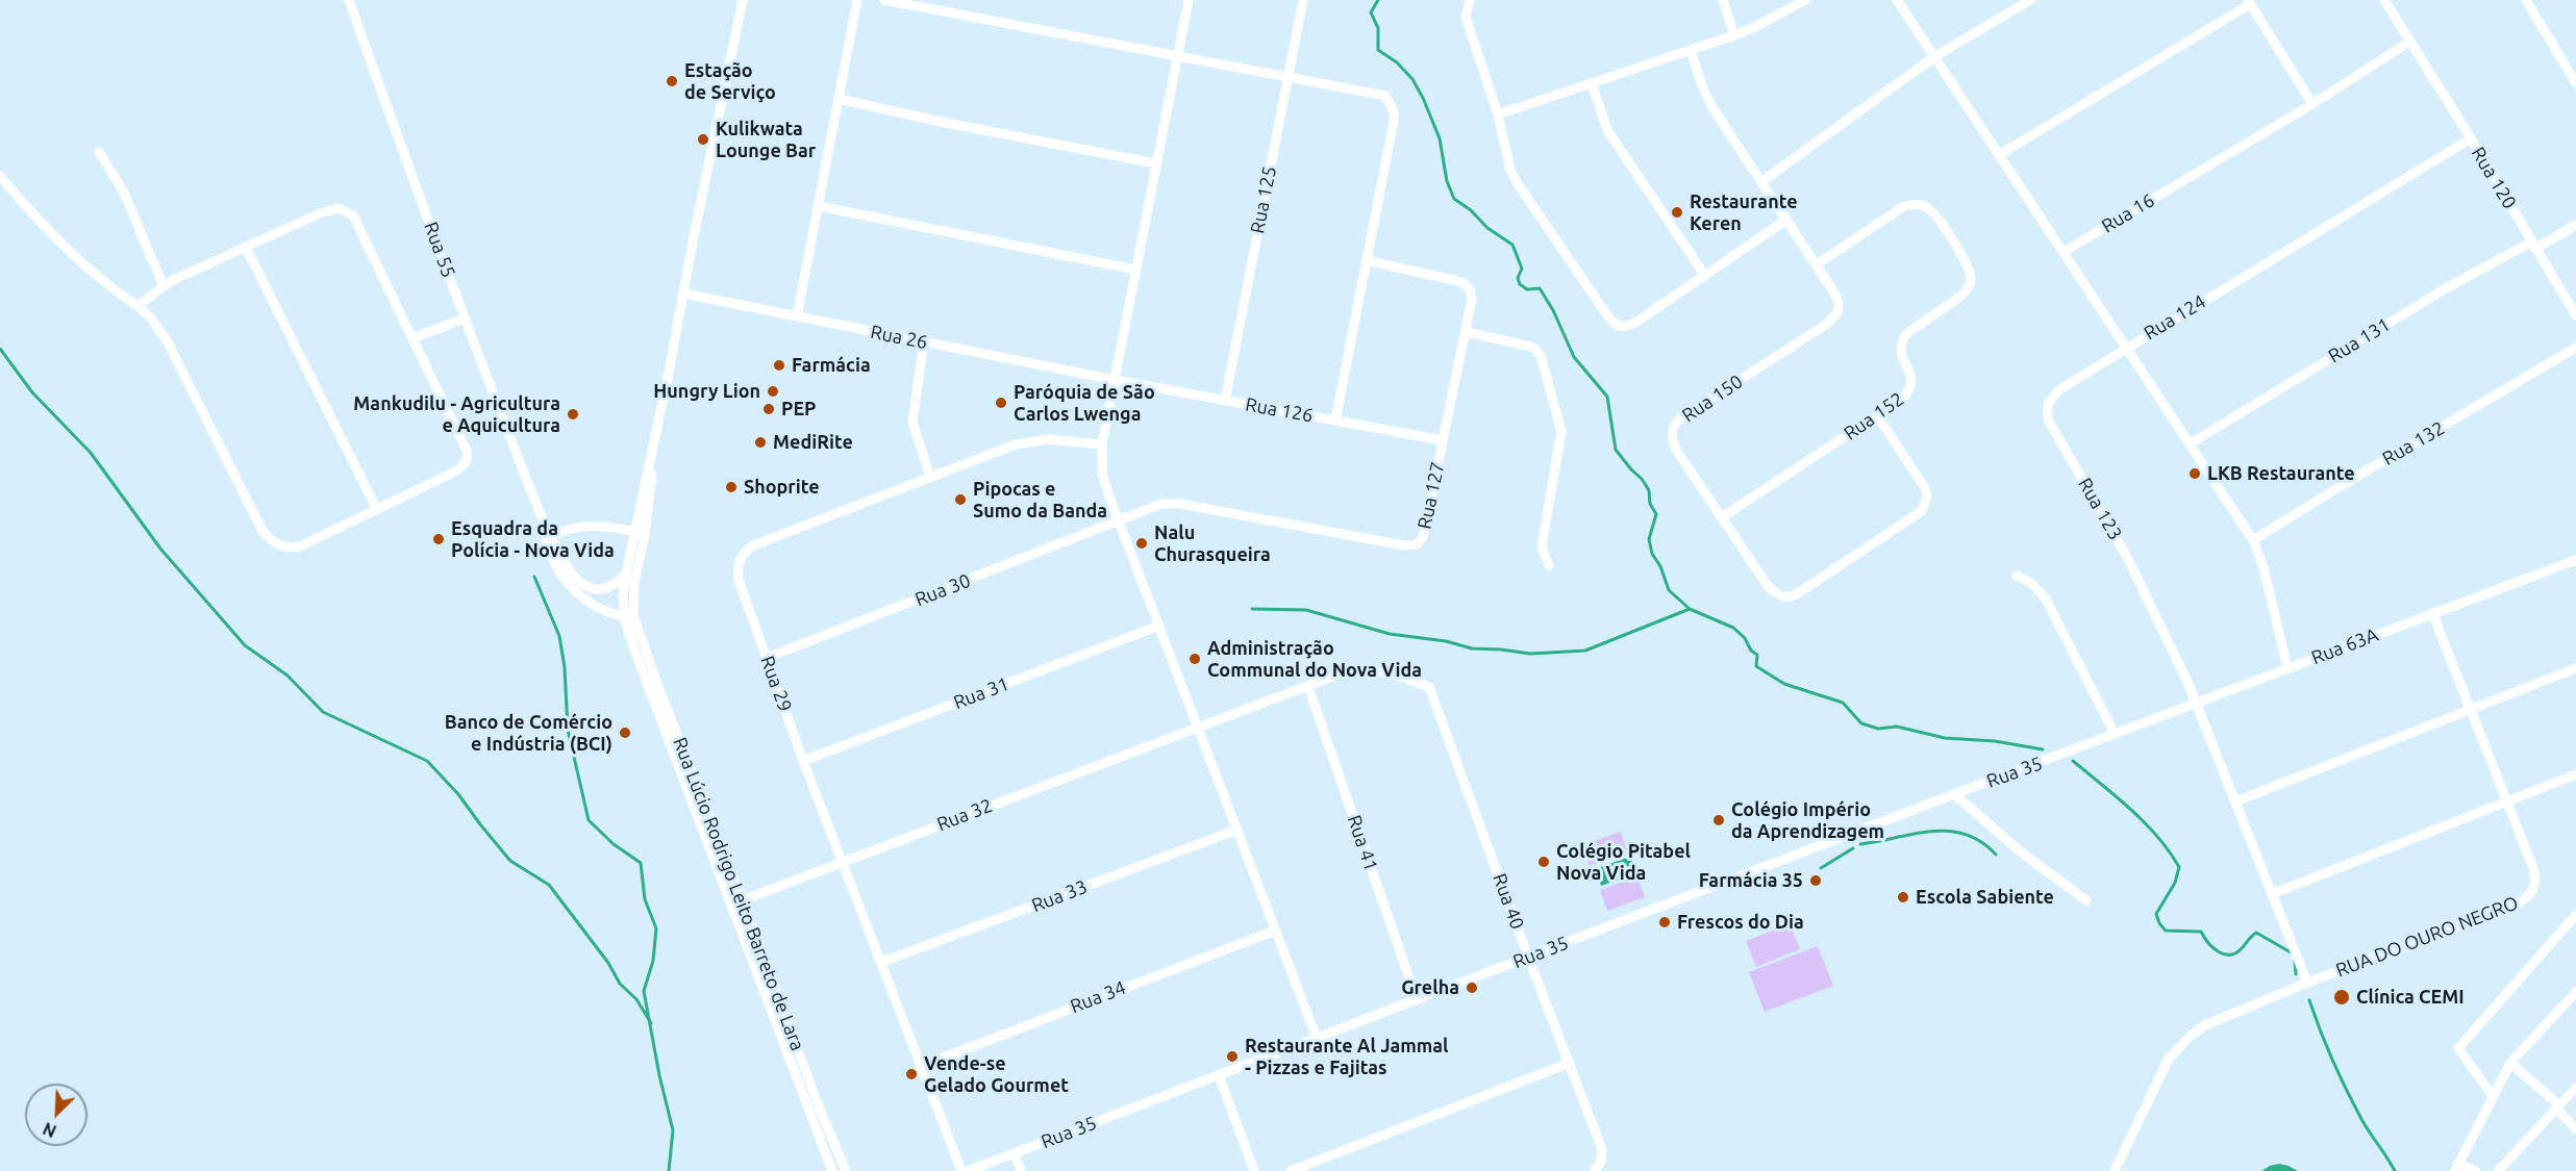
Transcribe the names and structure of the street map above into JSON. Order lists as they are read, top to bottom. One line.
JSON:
{"streets":{"street":["Rua 120","Rua 125","Rua 16","Rua 55","Rua 124","Rua 26","Rua 131","Rua 150","Rua 126","Rua 152","Rua 132","Rua 127","Rua 123","Rua 30","Rua 63A","Rua 29","Rua 31","Rua 35","Rua 32","Rua 41","Rua Lúcio Rodrigo Leito Barreto de Lara","Rua 33","Rua 40","RUA DO OURO NEGRO","Rua 34"]},"crossings":[["Rua 120","Rua 16"],["Rua 120","Rua 124"],["Rua 120","Rua 131"],["Rua 125","Rua 126"],["Rua 124","Rua 131"],["Rua 124","Rua 132"],["Rua 124","Rua 123"],["Rua 124","Rua 63A"],["Rua 26","Rua 126"],["Rua 150","Rua 152"],["Rua 126","Rua 127"],["Rua 127","Rua 30"],["Rua 123","Rua 63A"],["Rua 30","Rua 29"],["Rua 63A","Rua 35"],["Rua 63A","RUA DO OURO NEGRO"],["Rua 29","Rua 31"],["Rua 29","Rua 32"],["Rua 29","Rua 33"],["Rua 29","Rua 34"],["Rua 35","Rua 41"],["Rua 35","Rua 40"],["Rua 32","Rua 41"],["Rua 32","Rua Lúcio Rodrigo Leito Barreto de Lara"],["Rua 32","Rua 40"]],"places":["Estação de Serviço","Kulikwata Lounge Bar","Restaurante Keren","Farmácia","Hungry Lion","Paróquia de São Carlos Lwenga","PEP","Mankudilu - Agricultura e Aquicultura","MediRite","LKB Restaurante","Shoprite","Pipocas e Sumo da Banda","Esquadra da Polícia - Nova Vida","Nalu Churasqueira","Administração Communal do Nova Vida","Banco de Comércio e Indústria (BCI)","Colégio Império da Aprendizagem","Colégio Pitabel Nova Vida","Farmácia 35","Escola Sabiente","Frescos do Dia","Grelha","Clínica CEMI","Restaurante Al Jammal - Pizzas e Fajitas","Vende-se Gelado Gourmet"],"north":"bottom left"}
